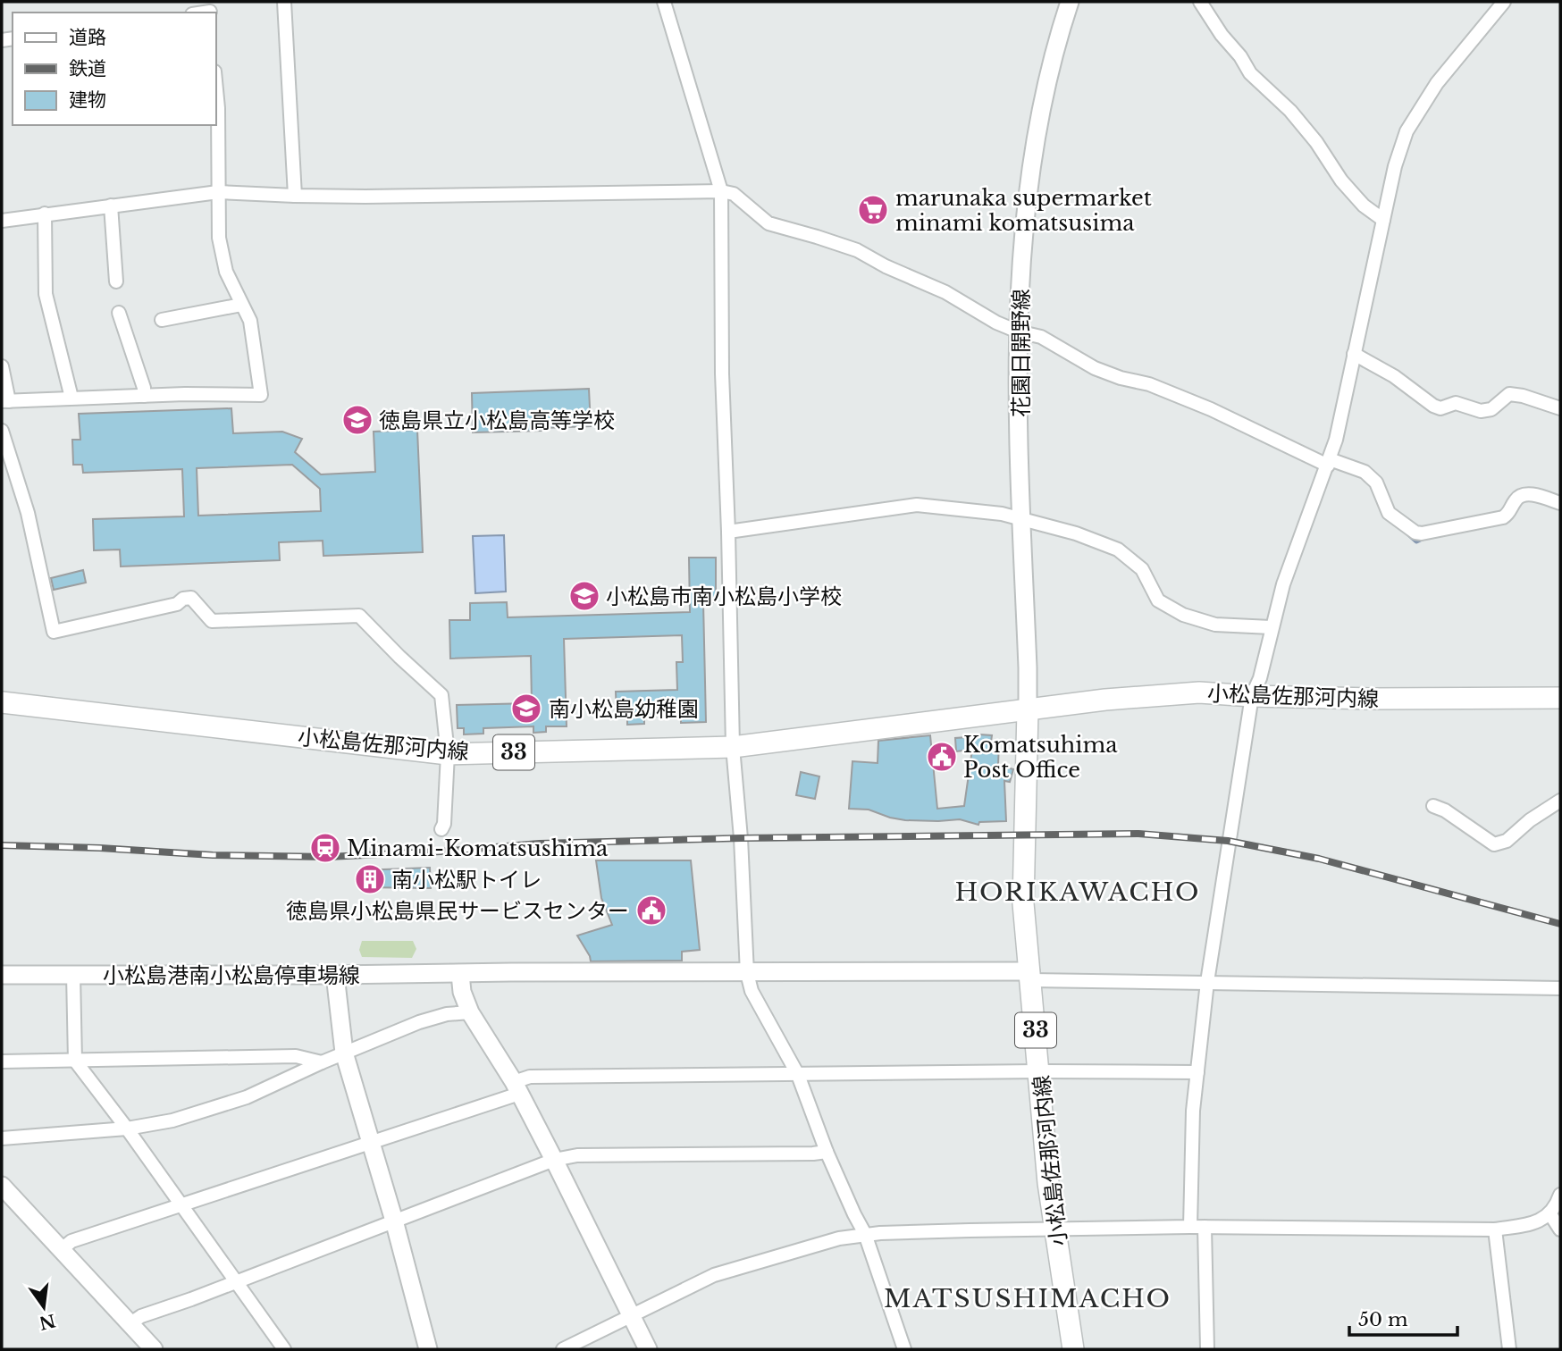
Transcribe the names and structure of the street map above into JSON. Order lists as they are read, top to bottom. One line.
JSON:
{"streets":{"main road":["花園日開野線","小松島佐那河内線","33","小松島港南小松島停車場線"]},"crossings":[["花園日開野線","小松島佐那河内線"],["小松島佐那河内線","小松島港南小松島停車場線"]],"districts":["HORIKAWACHO","MATSUSHIMACHO"],"places":{"supermarket":["marunaka supermarket minami komatsusima"],"school or university":["徳島県立小松島高等学校","小松島市南小松島小学校","南小松島幼稚園"],"public building":["Komatsuhima Post Office","徳島県小松島県民サービスセンター"],"station":["Minami-Komatsushima"],"building":["南小松駅トイレ"]},"legend":["道路","鉄道","建物"],"scale_bar":"50 m","north":"bottom"}
